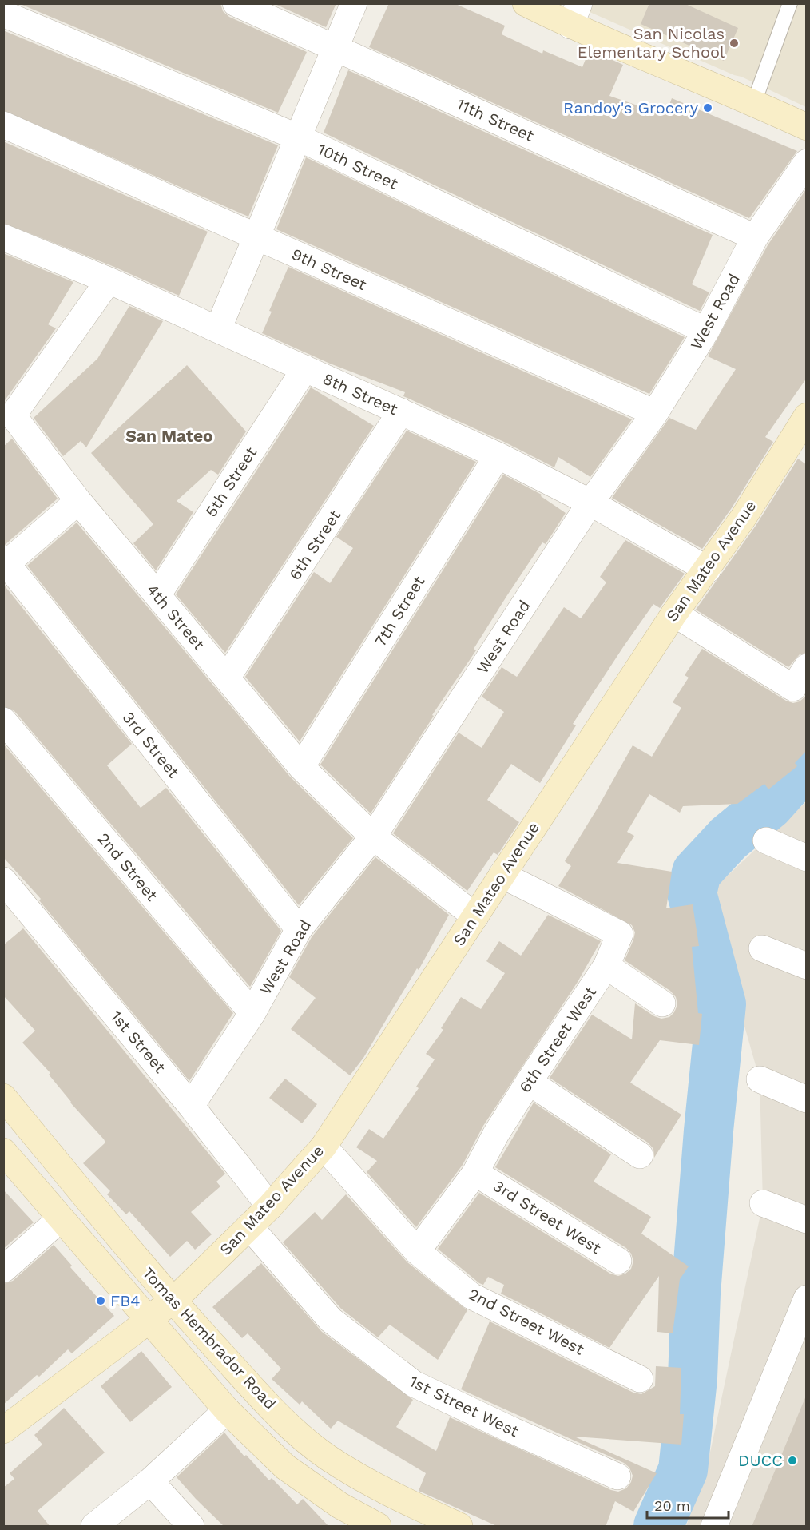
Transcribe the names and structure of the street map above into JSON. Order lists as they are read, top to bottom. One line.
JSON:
{"streets":{"street":["11th Street","10th Street","9th Street","West Road","8th Street","5th Street","6th Street","San Mateo Avenue","7th Street","4th Street","3rd Street","2nd Street","6th Street West","1st Street","3rd Street West","2nd Street West","Tomas Hembrador Road","1st Street West"]},"crossings":[["11th Street","West Road"],["10th Street","West Road"],["9th Street","West Road"],["West Road","8th Street"],["West Road","4th Street"],["West Road","3rd Street"],["West Road","2nd Street"],["West Road","1st Street"],["8th Street","5th Street"],["8th Street","6th Street"],["8th Street","San Mateo Avenue"],["8th Street","7th Street"],["8th Street","4th Street"],["5th Street","4th Street"],["6th Street","4th Street"],["San Mateo Avenue","4th Street"],["San Mateo Avenue","6th Street West"],["San Mateo Avenue","1st Street"],["San Mateo Avenue","2nd Street West"],["San Mateo Avenue","Tomas Hembrador Road"],["San Mateo Avenue","1st Street West"],["7th Street","4th Street"],["6th Street West","3rd Street West"],["6th Street West","2nd Street West"]],"districts":["San Mateo"],"places":["San Nicolas Elementary School","Randoy's Grocery","FB4","DUCC"],"scale_bar":"20 m"}
